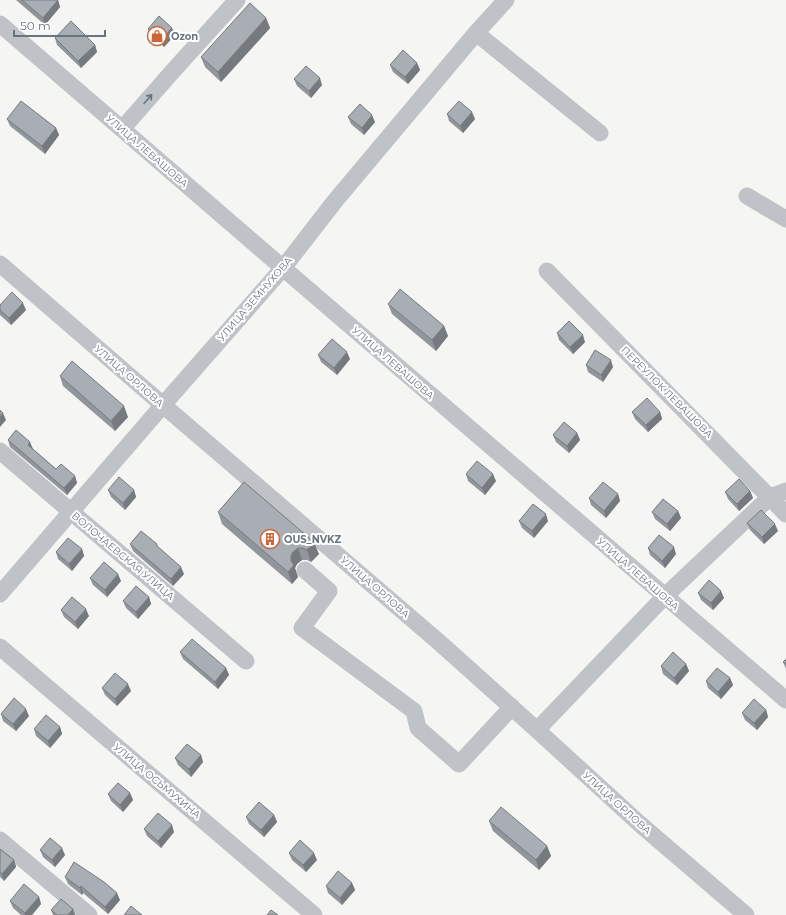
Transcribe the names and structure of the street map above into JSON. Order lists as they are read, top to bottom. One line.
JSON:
{"streets":{"street":["УЛИЦА ЛЕВАШОВА","УЛИЦА ЗЕМНУХОВА","УЛИЦА ОРЛОВА","ПЕРЕУЛОК ЛЕВАШОВА","ВОЛОЧАЕВСКАЯ УЛИЦА","УЛИЦА ОСЬМУХИНА"]},"crossings":[["УЛИЦА ЛЕВАШОВА","УЛИЦА ЗЕМНУХОВА"],["УЛИЦА ЗЕМНУХОВА","УЛИЦА ОРЛОВА"],["УЛИЦА ЗЕМНУХОВА","ВОЛОЧАЕВСКАЯ УЛИЦА"]],"places":{"shop":["Ozon"],"building":["OUS_NVKZ"]},"scale_bar":"50 m"}
